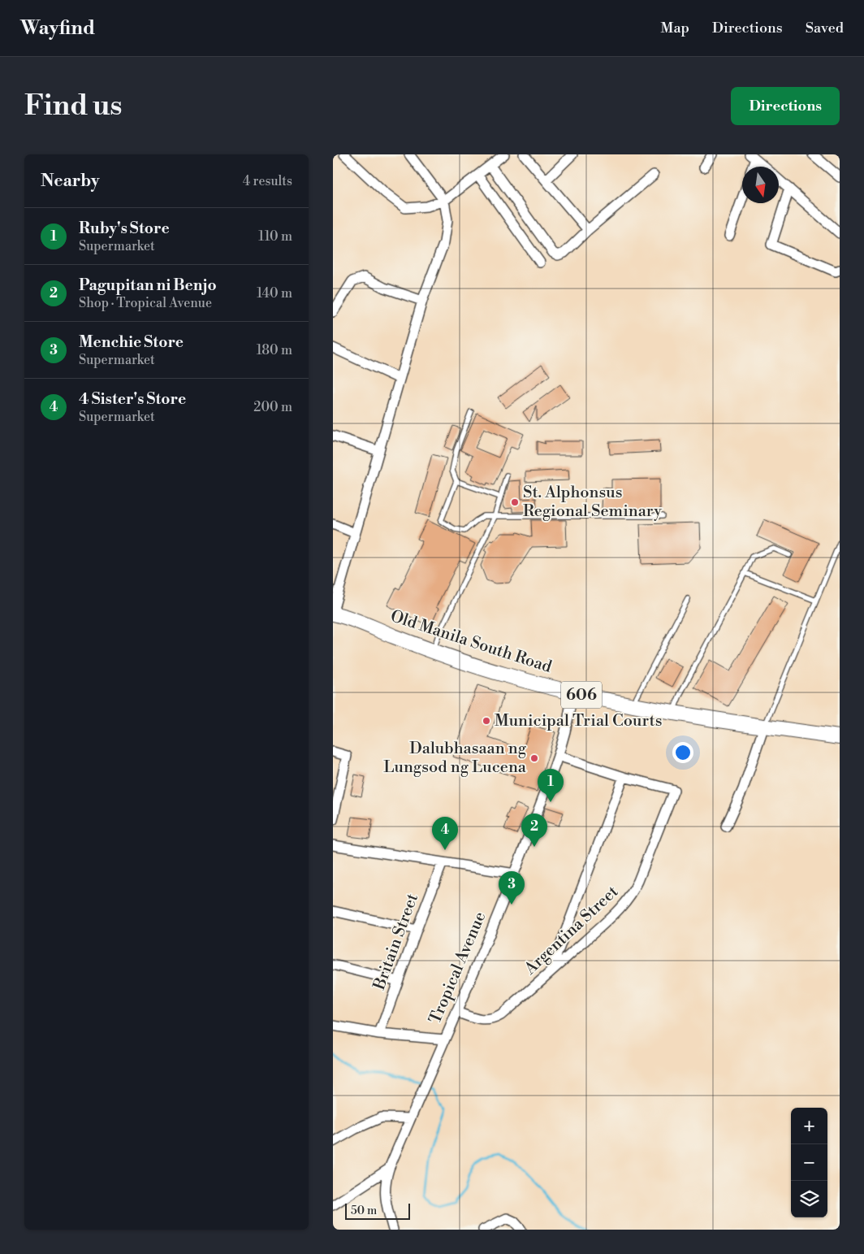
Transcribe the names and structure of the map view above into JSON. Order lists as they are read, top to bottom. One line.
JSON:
{"streets":{"main road":["Old Manila South Road","606"],"street":["Argentina Street","Britain Street","Tropical Avenue"]},"crossings":[["Old Manila South Road","Tropical Avenue"],["Argentina Street","Tropical Avenue"]],"places":["St. Alphonsus Regional Seminary","Municipal Trial Courts","Dalubhasaan ng Lungsod ng Lucena"],"scale_bar":"50 m","north":"bottom","page":{"header":"Wayfind","nav":["Map","Directions","Saved"],"buttons":"Directions","title":"Find us","heading":["Nearby","4 results"],"list":[{"mark":"1","name":"Ruby's Store","note":"Supermarket","value":"110 m"},{"mark":"2","name":"Pagupitan ni Benjo","note":"Shop · Tropical Avenue","value":"140 m"},{"mark":"3","name":"Menchie Store","note":"Supermarket","value":"180 m"},{"mark":"4","name":"4 Sister's Store","note":"Supermarket","value":"200 m"}],"pins":["1","2","4","3"],"map_buttons":["+","−"],"scale":"50 m"}}
